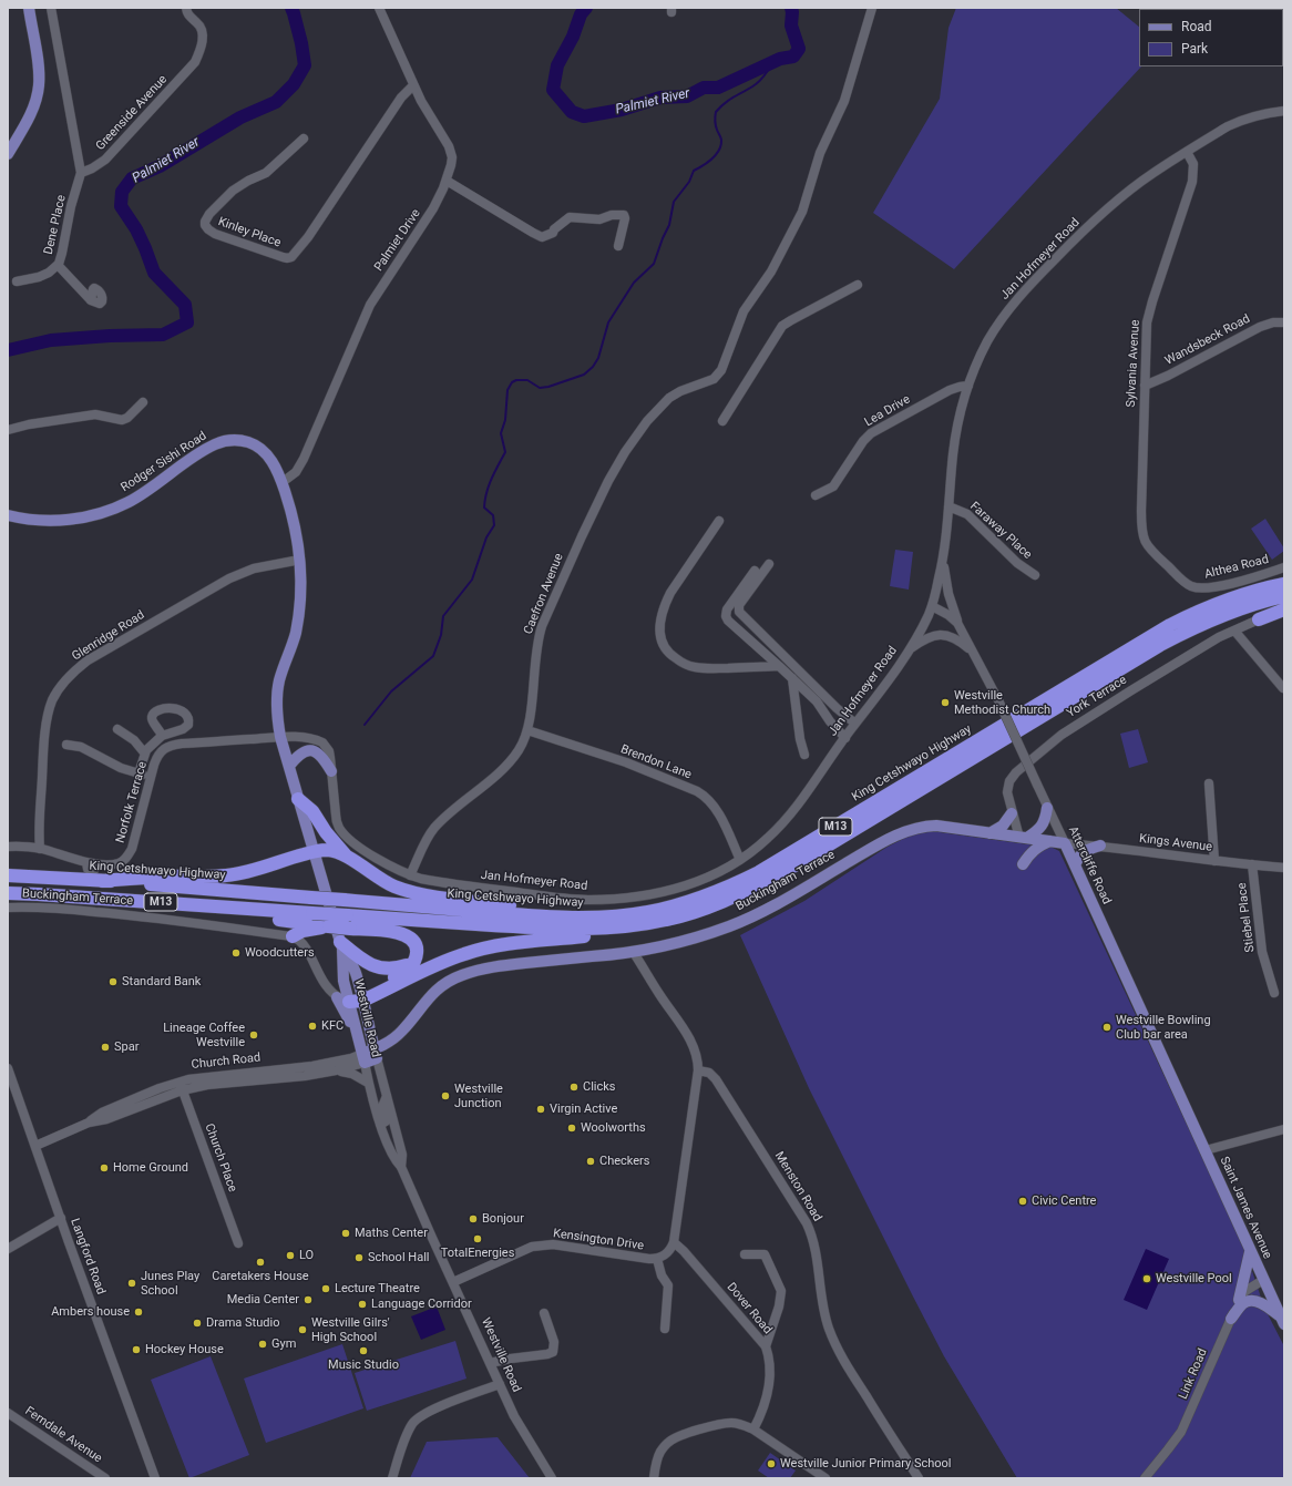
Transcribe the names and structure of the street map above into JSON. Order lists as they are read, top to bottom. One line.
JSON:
{"streets":{"highway":["King Cetshwayo Highway","M13"],"main road":["Rodger Sishi Road","Attercliffe Road","Buckingham Terrace","Westville Road","Church Road","Saint James Avenue"],"street":["Greenside Avenue","Dene Place","Kinley Place","Palmiet Drive","Jan Hofmeyer Road","Wandsbeck Road","Sylvania Avenue","Lea Drive","Faraway Place","Althea Road","Caefron Avenue","Glenridge Road","York Terrace","Brendon Lane","Norfolk Terrace","Kings Avenue","Stiebel Place","Church Place","Menston Road","Kensington Drive","Langford Road","Dover Road","Link Road","Ferndale Avenue"]},"crossings":[["Greenside Avenue","Dene Place"],["Kinley Place","Palmiet Drive"],["Palmiet Drive","Rodger Sishi Road"],["Jan Hofmeyer Road","Sylvania Avenue"],["Jan Hofmeyer Road","Lea Drive"],["Jan Hofmeyer Road","Rodger Sishi Road"],["Jan Hofmeyer Road","Faraway Place"],["Jan Hofmeyer Road","Caefron Avenue"],["Jan Hofmeyer Road","Brendon Lane"],["Jan Hofmeyer Road","Norfolk Terrace"],["Jan Hofmeyer Road","Attercliffe Road"],["Wandsbeck Road","Sylvania Avenue"],["Sylvania Avenue","Althea Road"],["Rodger Sishi Road","Glenridge Road"],["Rodger Sishi Road","Norfolk Terrace"],["Rodger Sishi Road","Westville Road"],["Caefron Avenue","Brendon Lane"],["Glenridge Road","Norfolk Terrace"],["York Terrace","Buckingham Terrace"],["M13","Buckingham Terrace"],["Kings Avenue","Attercliffe Road"],["Kings Avenue","Buckingham Terrace"],["Kings Avenue","Stiebel Place"],["Attercliffe Road","Buckingham Terrace"],["Attercliffe Road","Saint James Avenue"],["Buckingham Terrace","Westville Road"],["Buckingham Terrace","Church Road"],["Westville Road","Church Road"],["Westville Road","Kensington Drive"],["Church Road","Church Place"],["Church Road","Langford Road"],["Saint James Avenue","Link Road"],["Kensington Drive","Dover Road"]],"water":["Palmiet River"],"places":["Westville Methodist Church","Woodcutters","Standard Bank","KFC","Westville Bowling Club bar area","Lineage Coffee Westville","Spar","Clicks","Westville Junction","Virgin Active","Woolworths","Checkers","Home Ground","Civic Centre","Bonjour","Maths Center","TotalEnergies","LO","School Hall","Caretakers House","Westville Pool","Junes Play School","Lecture Theatre","Media Center","Language Corridor","Ambers house","Drama Studio","Westville Gilrs' High School","Gym","Hockey House","Music Studio","Westville Junior Primary School"],"legend":["Road","Park"]}
